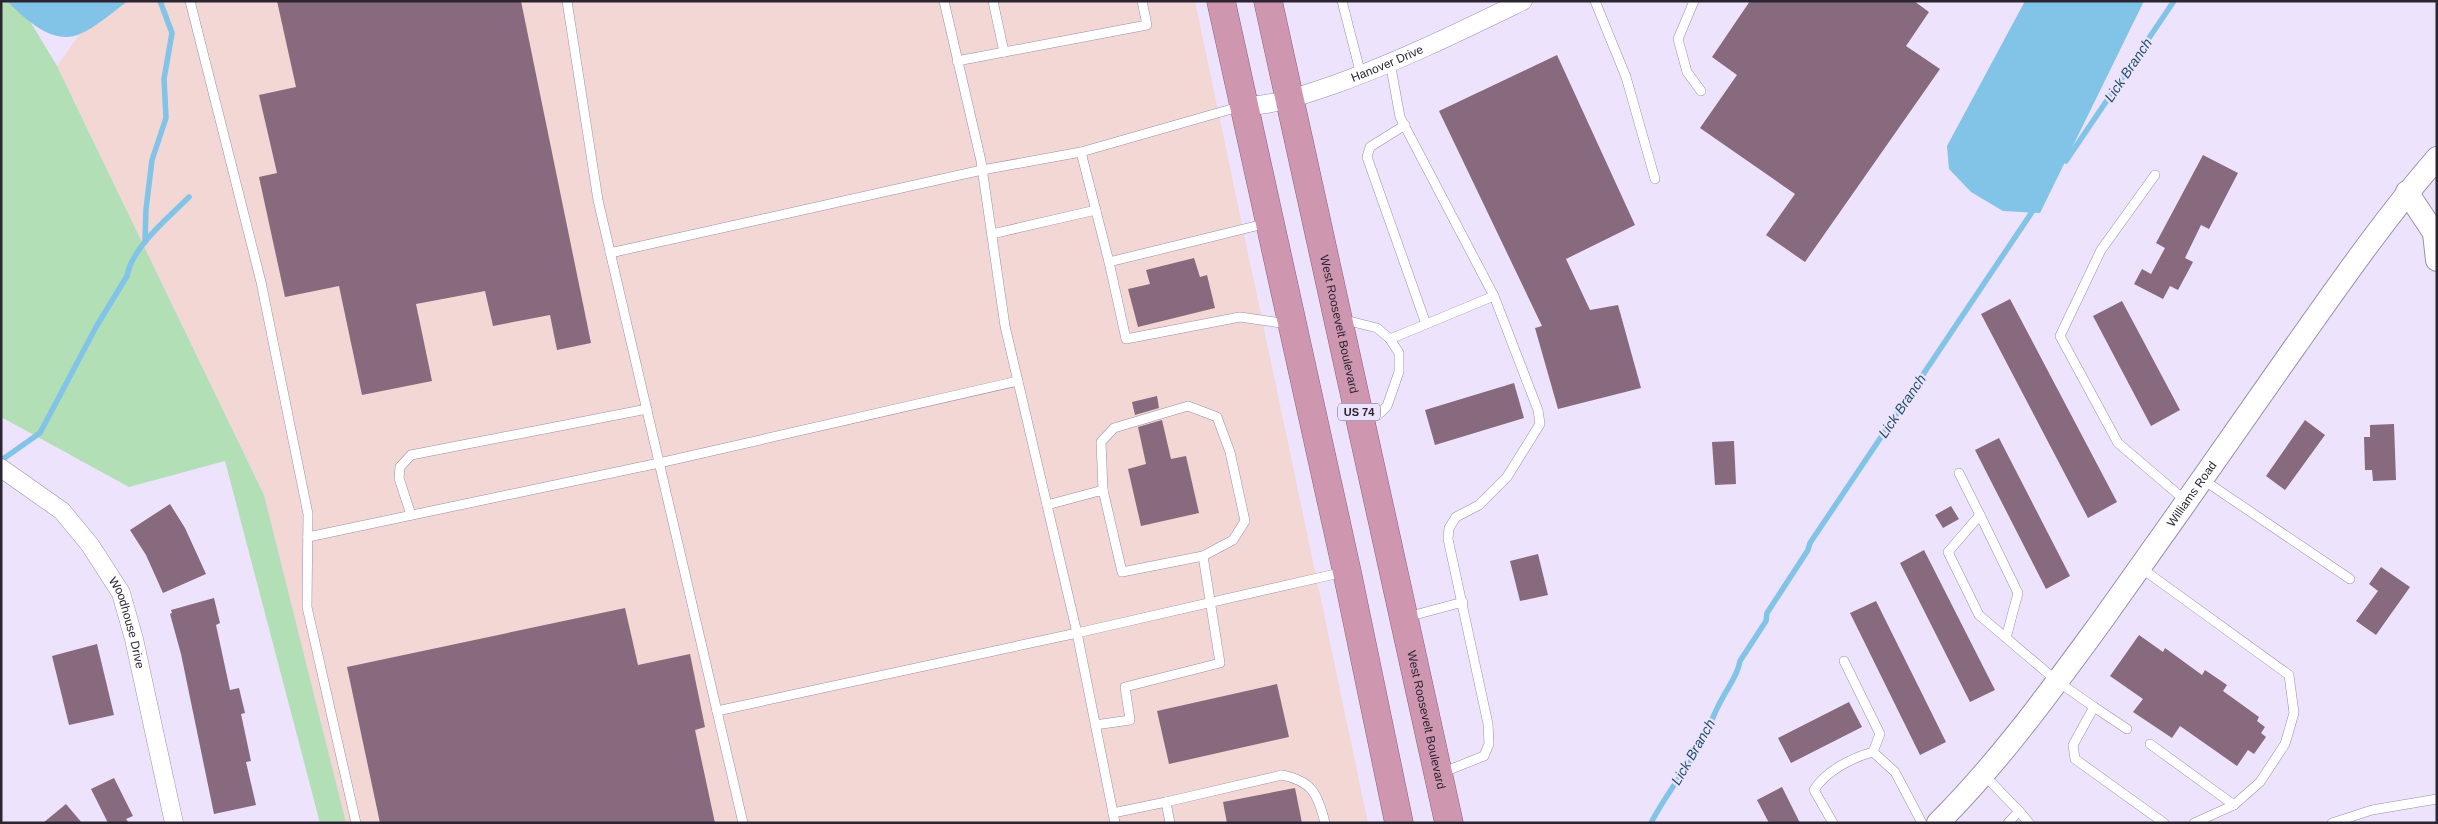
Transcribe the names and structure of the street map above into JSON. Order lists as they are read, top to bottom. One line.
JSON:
{"streets":{"highway":["West Roosevelt Boulevard","US 74"],"street":["Hanover Drive","Williams Road","Woodhouse Drive"]},"crossings":[["Hanover Drive","West Roosevelt Boulevard"]],"water":["Lick Branch"]}
